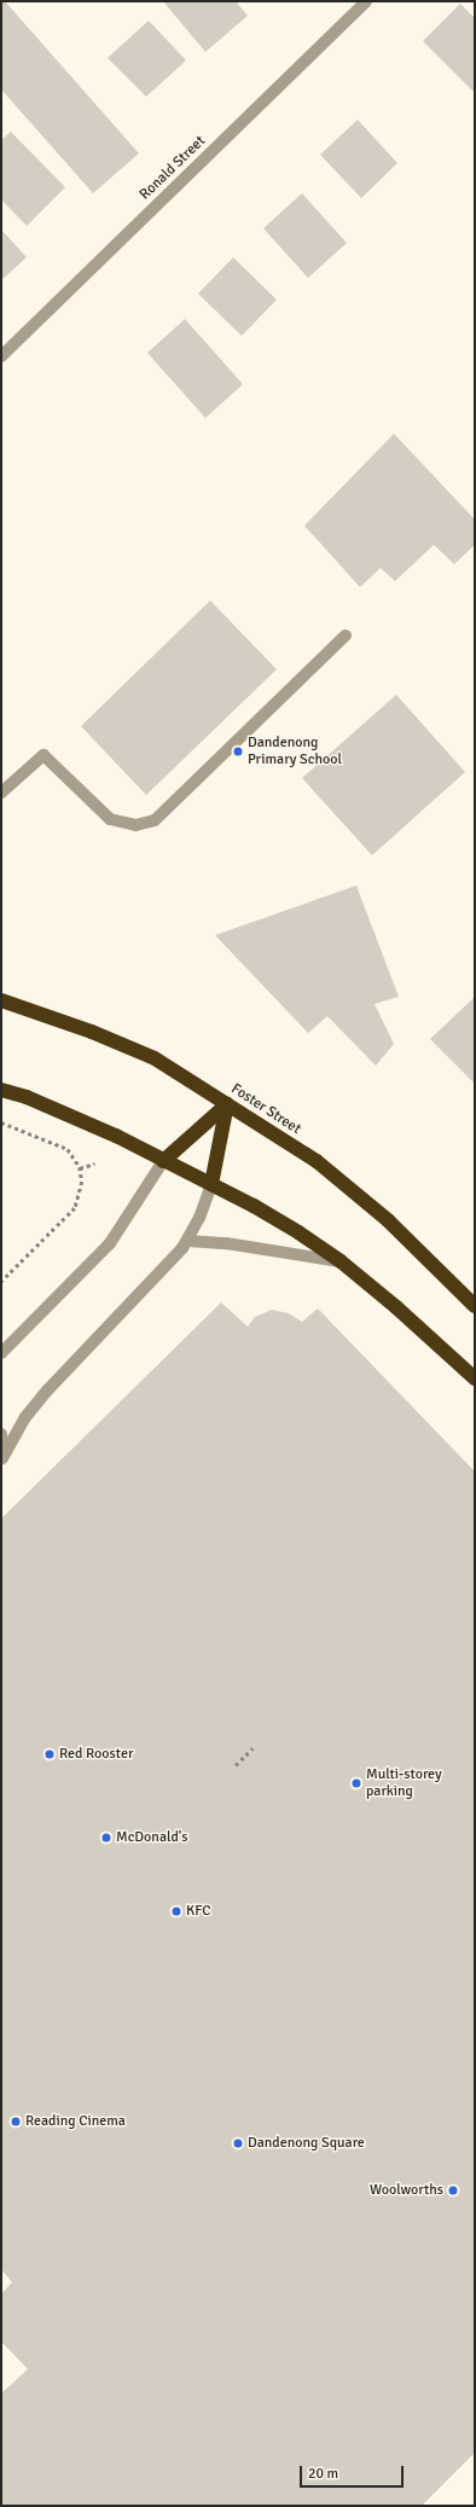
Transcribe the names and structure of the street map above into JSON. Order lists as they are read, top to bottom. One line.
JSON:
{"streets":{"highway":["Foster Street"],"street":["Ronald Street"]},"places":["Dandenong Primary School","Red Rooster","Multi-storey parking","McDonald's","KFC","Reading Cinema","Dandenong Square","Woolworths"],"scale_bar":"20 m"}
